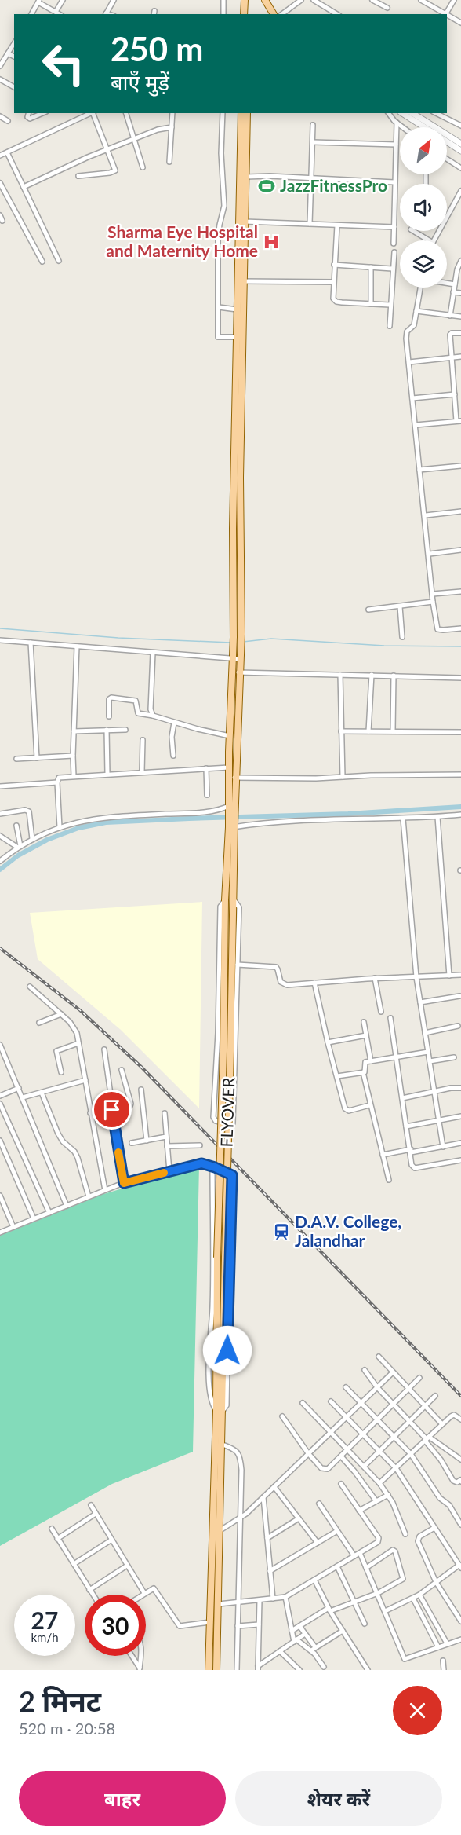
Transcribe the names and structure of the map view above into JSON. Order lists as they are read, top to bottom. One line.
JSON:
{"streets":{"main road":["FLYOVER"]},"places":{"sports":["JazzFitnessPro"],"hospital":["Sharma Eye Hospital and Maternity Home"],"station":["D.A.V. College, Jalandhar"]},"north":"top right","page":{"turn":["250 m","बाएँ मुड़ें"],"speed":"27 km/h","limit":"30","heading":["2 मिनट","520 m · 20:58"],"buttons":["बाहर","शेयर करें"]}}
